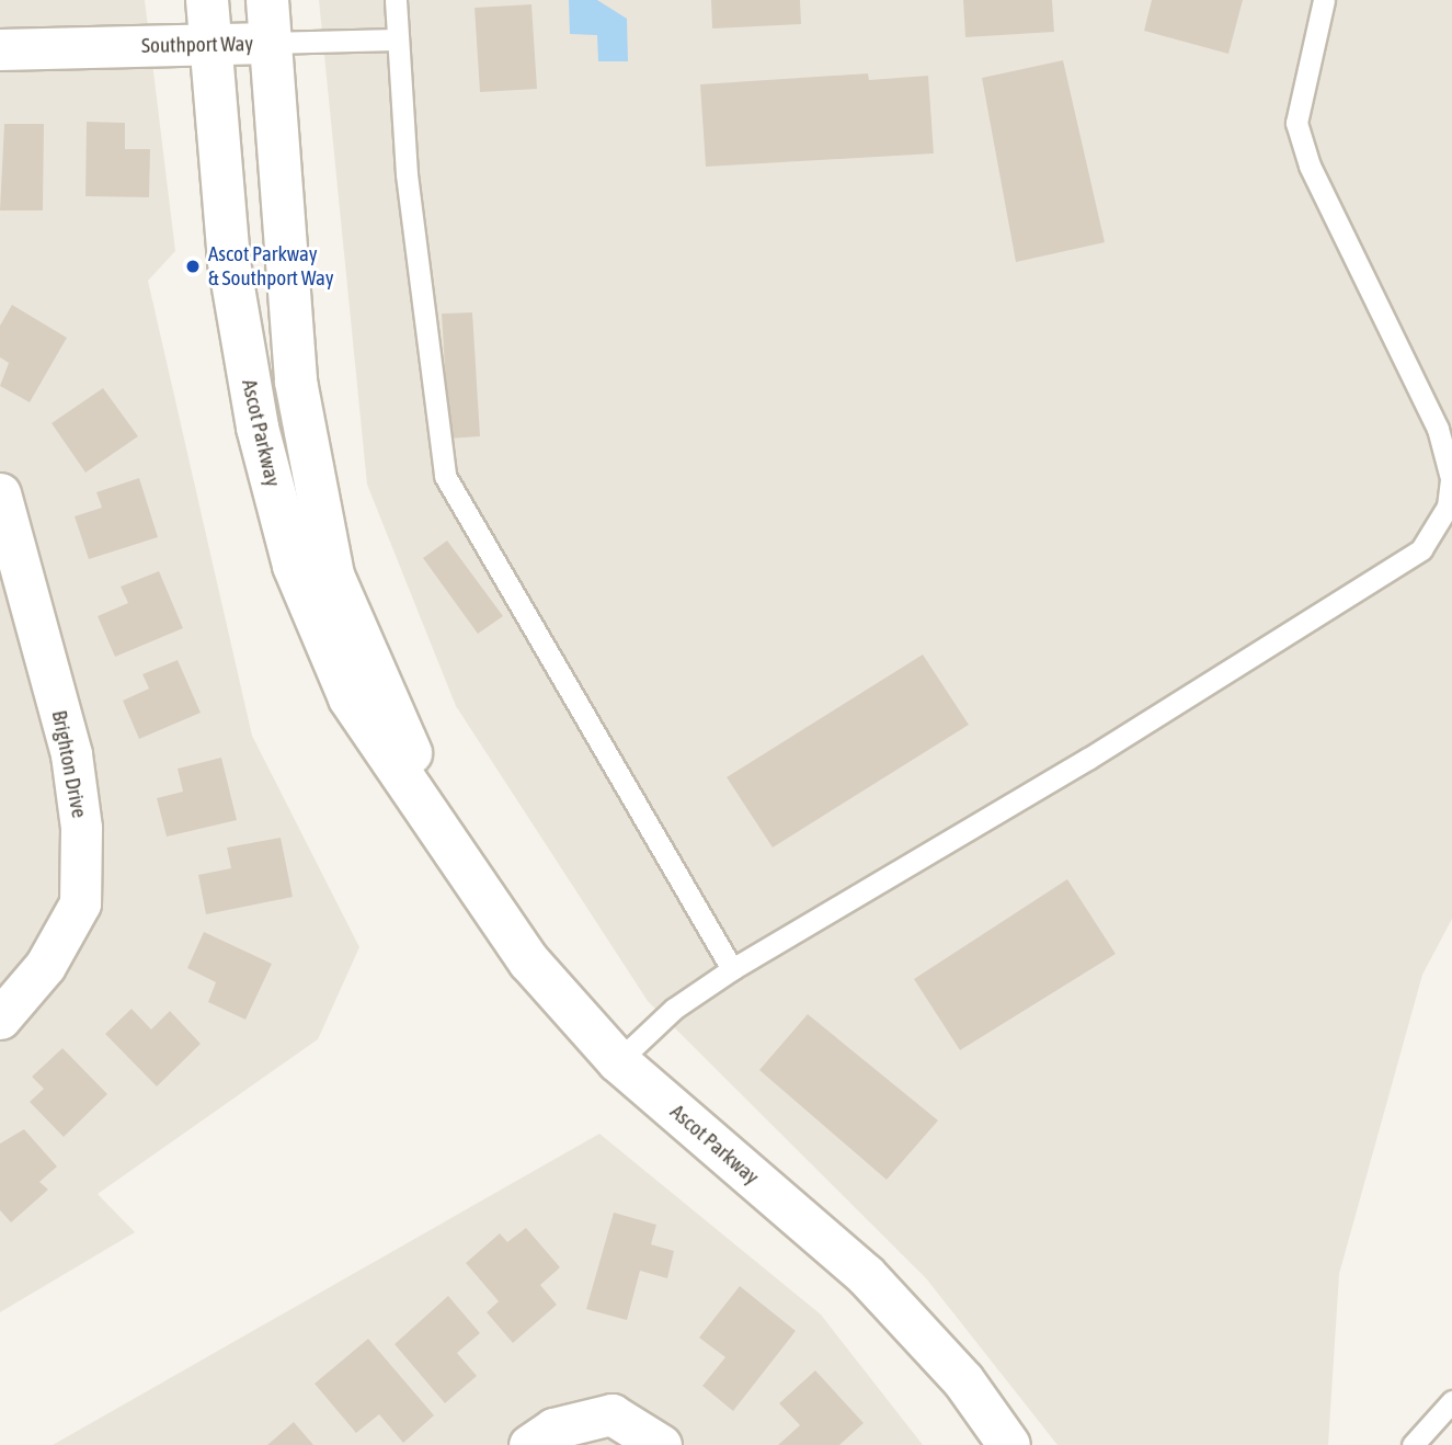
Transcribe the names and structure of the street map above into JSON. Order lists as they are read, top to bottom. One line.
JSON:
{"streets":{"street":["Southport Way","Ascot Parkway","Brighton Drive"]},"crossings":[["Southport Way","Ascot Parkway"]],"places":["Ascot Parkway & Southport Way"]}
